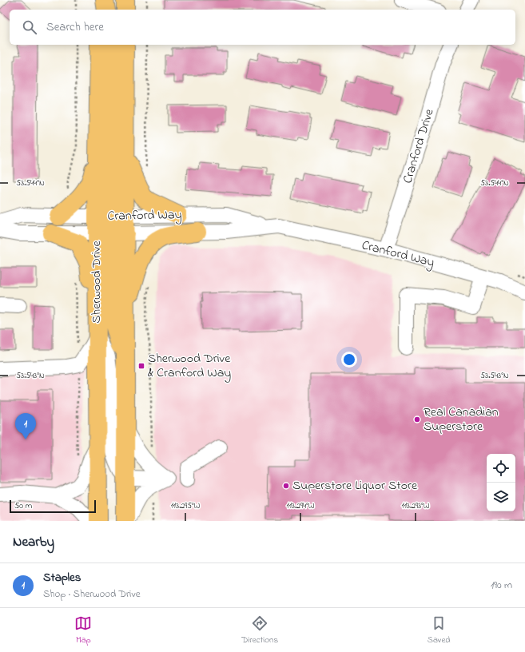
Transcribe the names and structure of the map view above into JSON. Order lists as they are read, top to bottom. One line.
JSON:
{"streets":{"main road":["Sherwood Drive"],"street":["Cranford Drive","Cranford Way"]},"crossings":[["Cranford Drive","Cranford Way"],["Cranford Way","Sherwood Drive"]],"places":{"transit":["Sherwood Drive & Cranford Way"],"other":["Real Canadian Superstore","Superstore Liquor Store"]},"scale_bar":"50 m","page":{"search":"Search here","pins":"1","scale":"50 m","heading":"Nearby","list":[{"mark":"1","name":"Staples","note":"Shop · Sherwood Drive","value":"190 m"}],"nav":["Map","Directions","Saved"]},"coordinates":["53.544°N","53.543°N","113.295°W","113.294°W","113.293°W"]}
